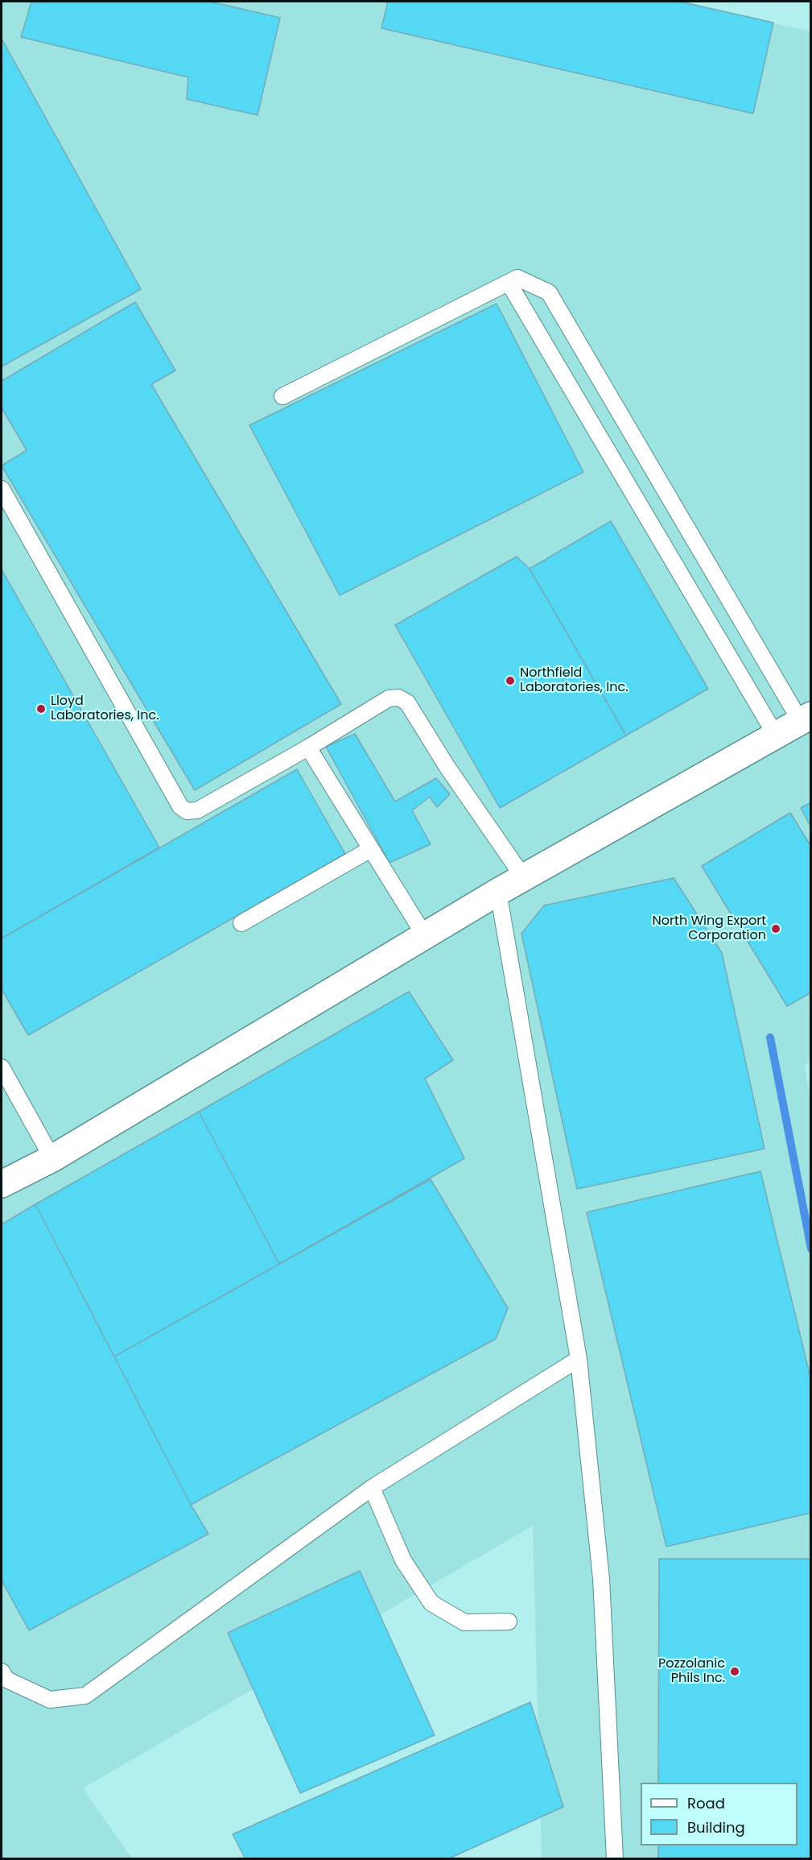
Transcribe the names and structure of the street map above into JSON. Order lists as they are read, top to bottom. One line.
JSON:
{"places":["Northfield Laboratories, Inc.","Lloyd Laboratories, Inc.","North Wing Export Corporation","Pozzolanic Phils Inc."],"legend":["Road","Building"]}
